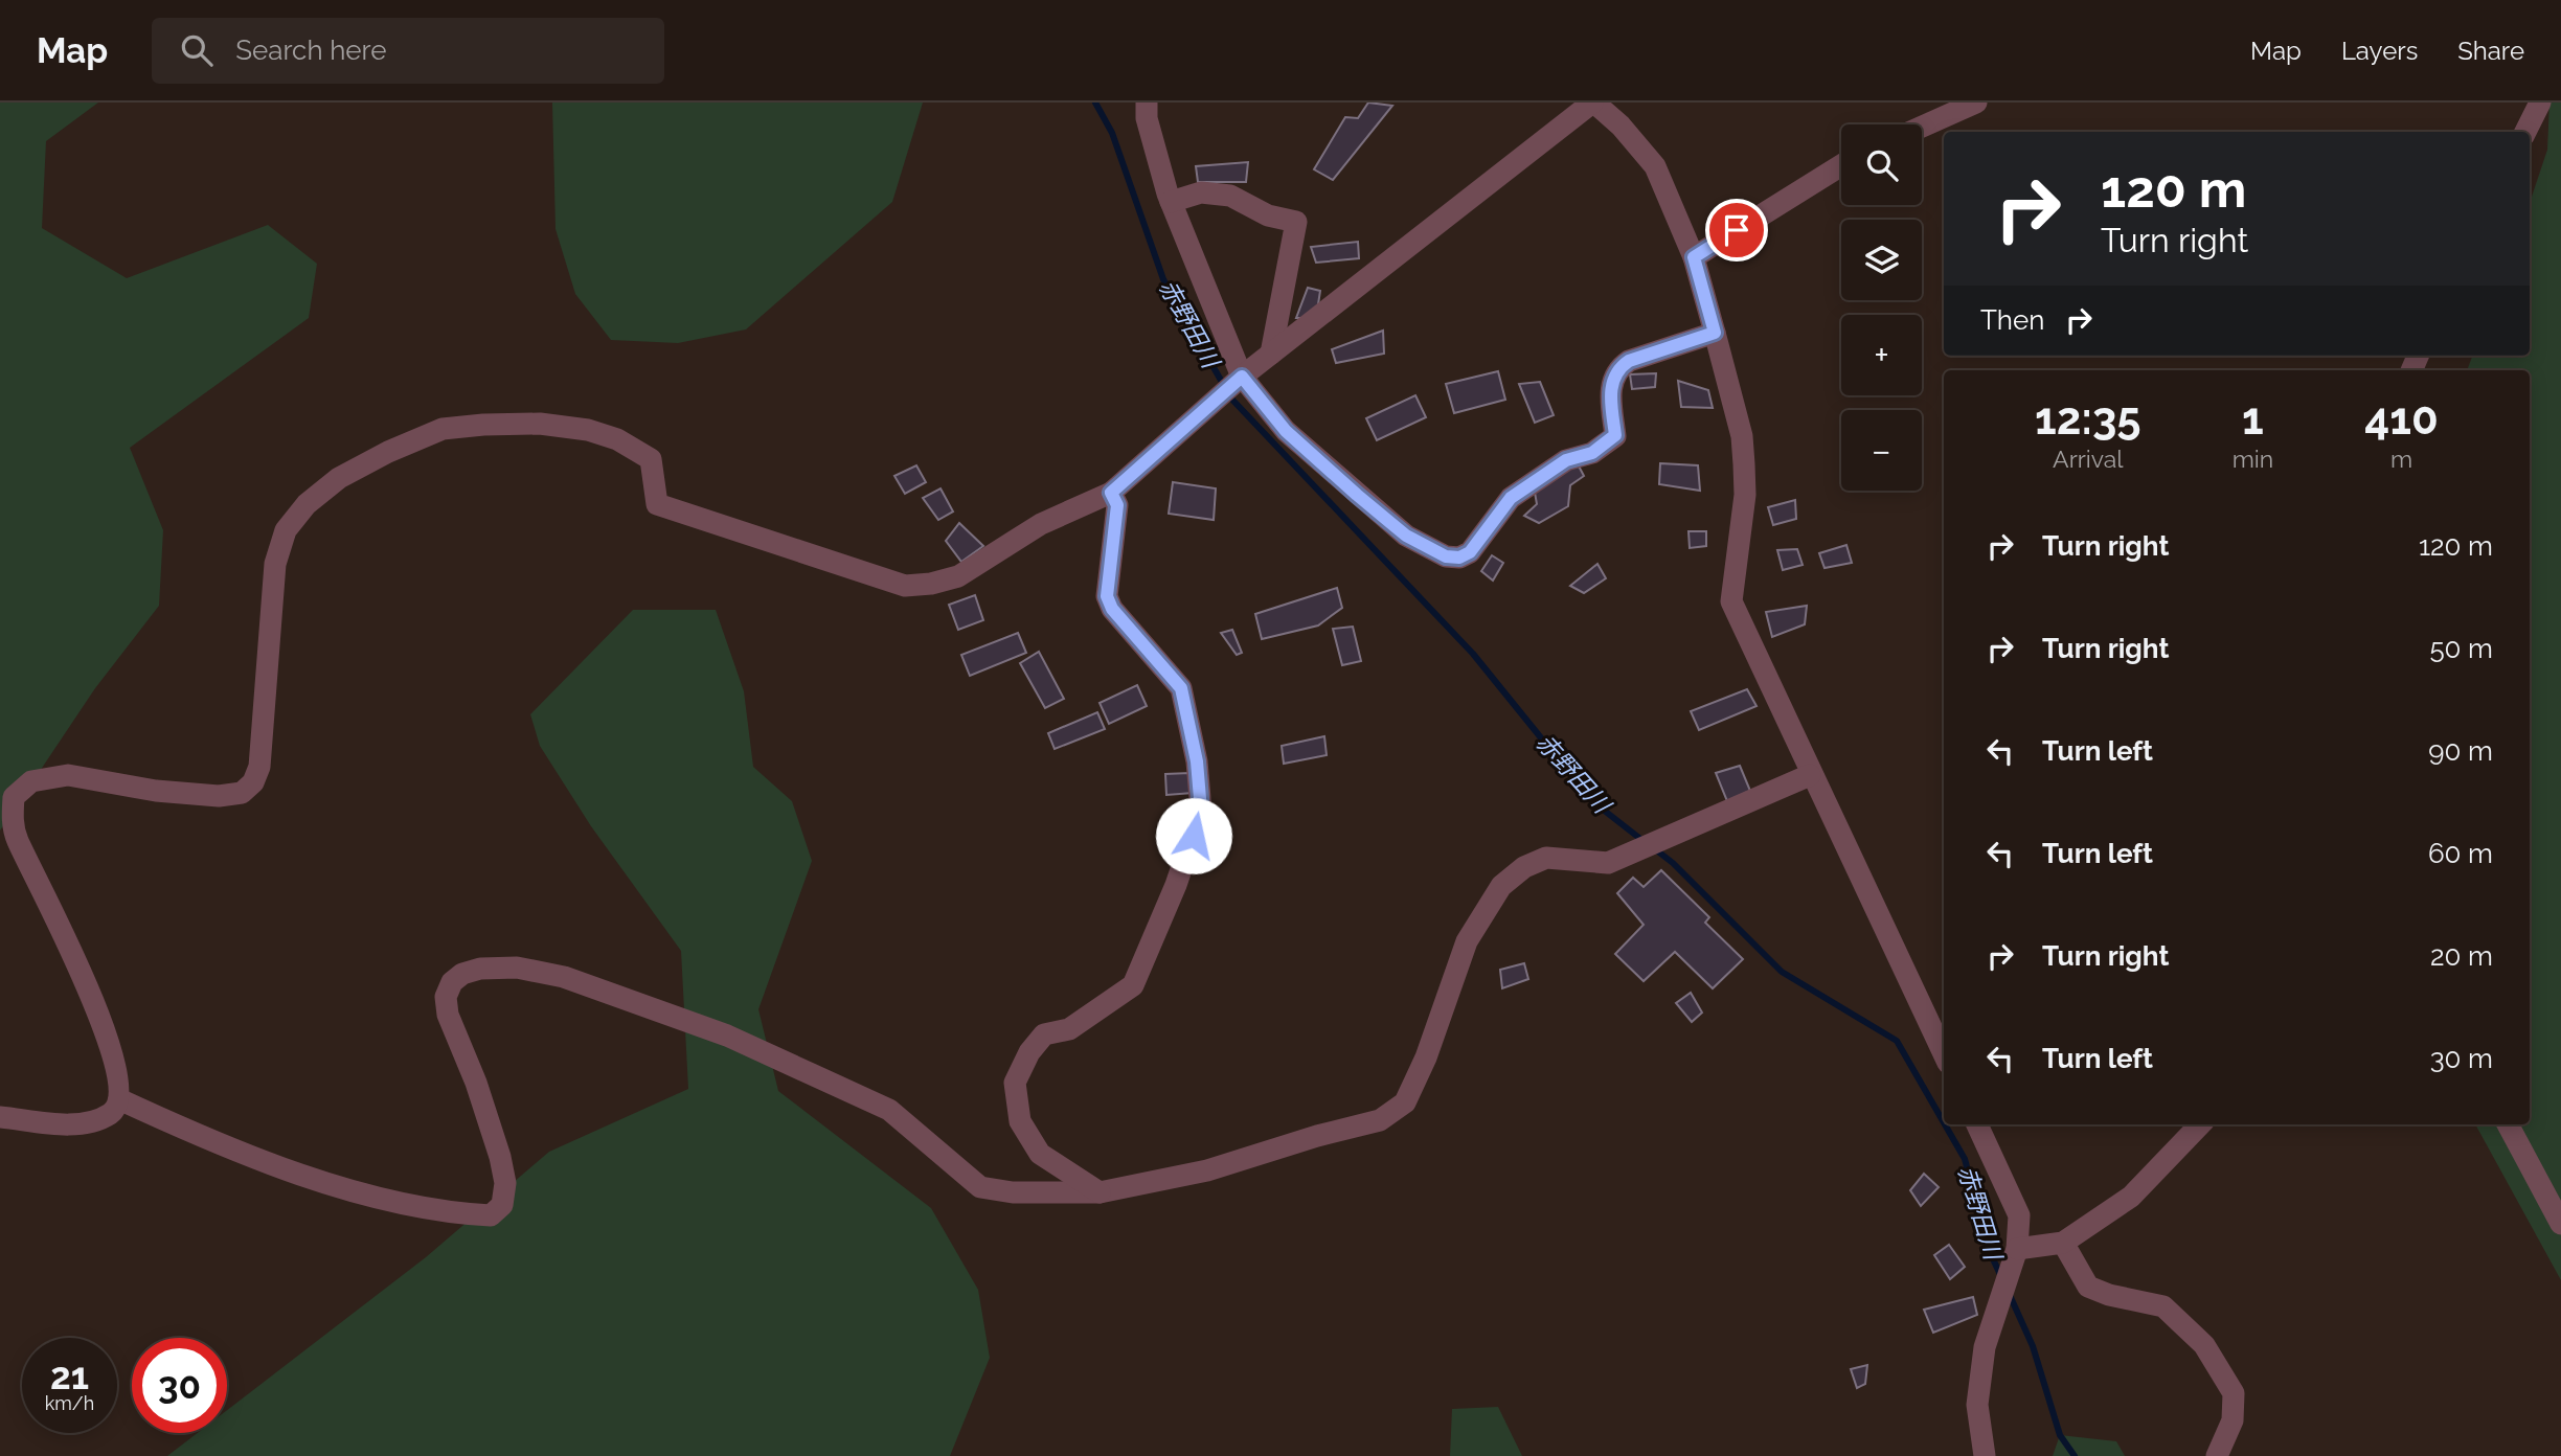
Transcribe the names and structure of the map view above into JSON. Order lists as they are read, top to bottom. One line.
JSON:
{"water":["赤野田川"],"page":{"header":"Map","search":"Search here","nav":["Map","Layers","Share"],"map_buttons":["+","−"],"turn":["120 m","Turn right"],"then":"Then","eta":["12:35","Arrival","1","min","410","m"],"list":[{"name":"Turn right","value":"120 m"},{"name":"Turn right","value":"50 m"},{"name":"Turn left","value":"90 m"},{"name":"Turn left","value":"60 m"},{"name":"Turn right","value":"20 m"},{"name":"Turn left","value":"30 m"}],"speed":"21 km/h","limit":"30"}}
